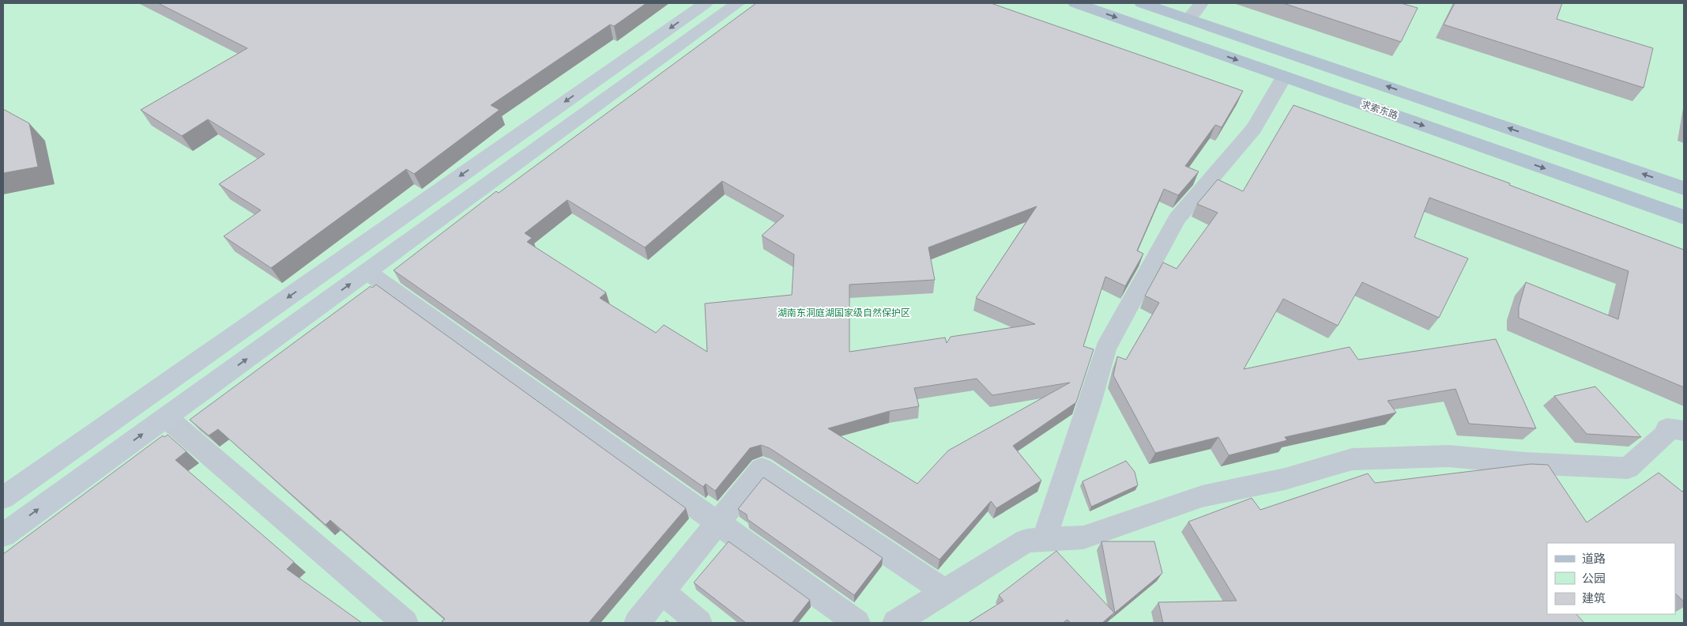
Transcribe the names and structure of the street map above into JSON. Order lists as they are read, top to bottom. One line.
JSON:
{"streets":{"main road":["求索东路"]},"parks":["湖南东洞庭湖国家级自然保护区"],"legend":["道路","公园","建筑"]}
